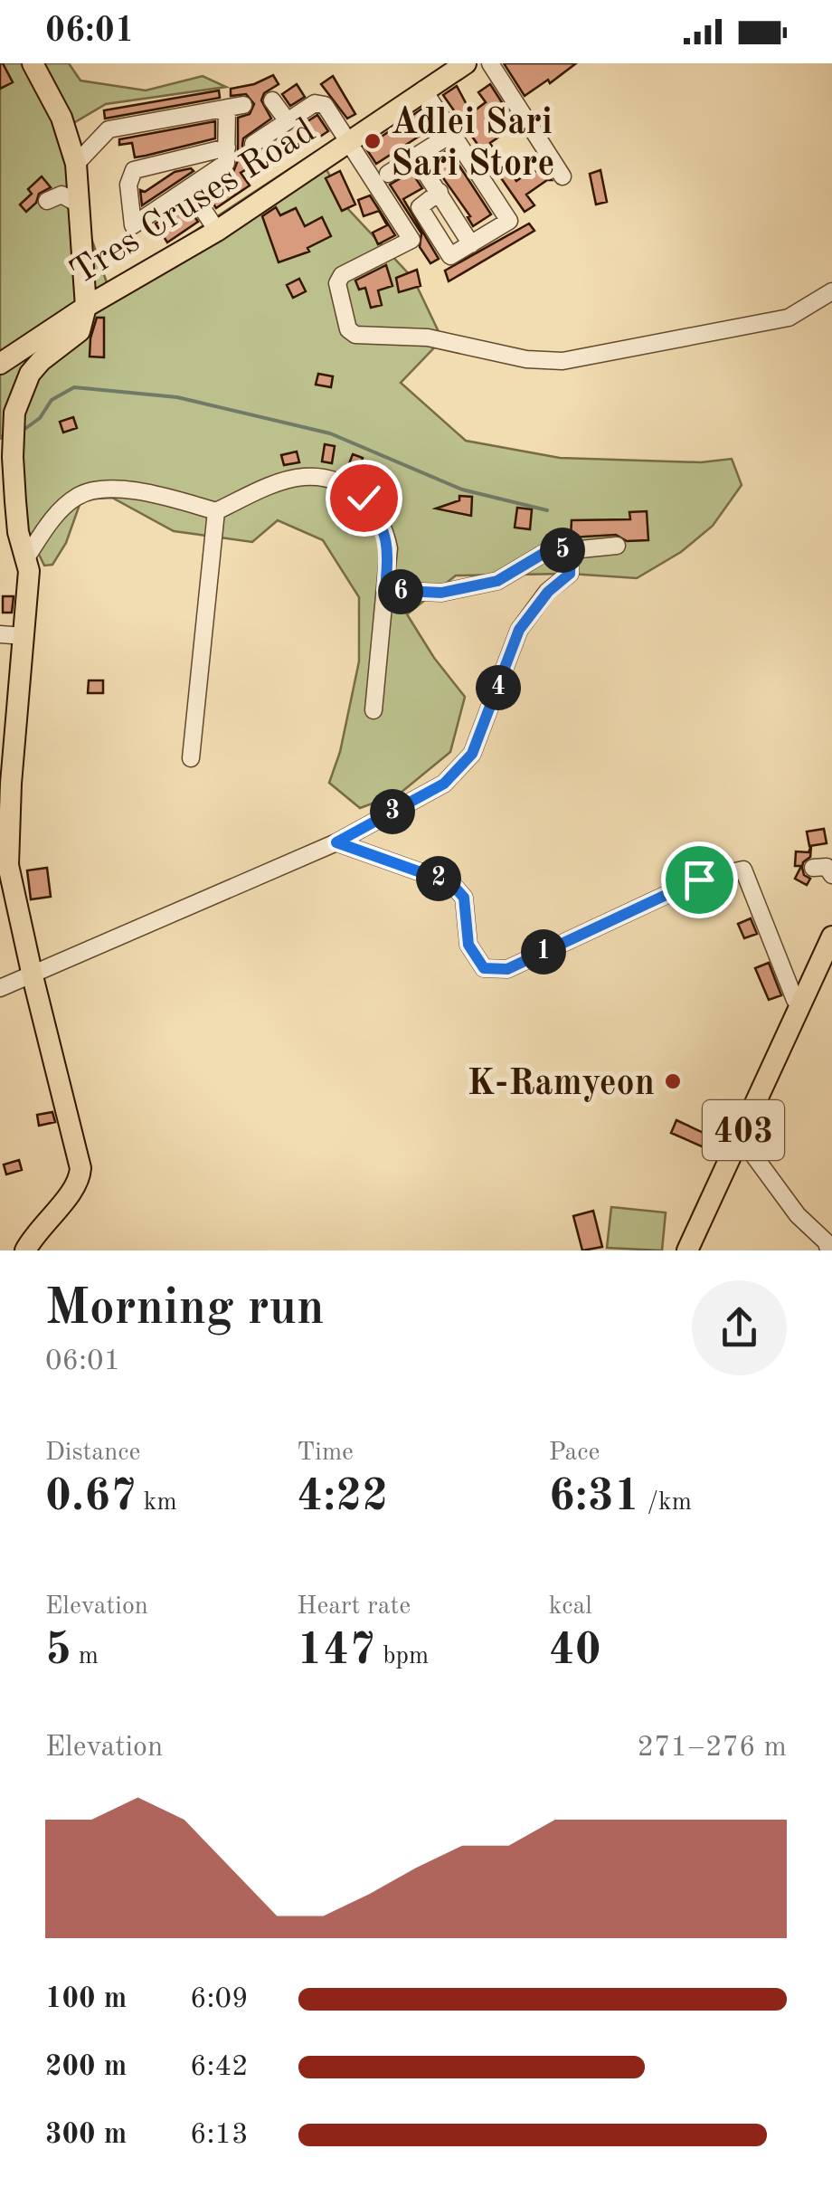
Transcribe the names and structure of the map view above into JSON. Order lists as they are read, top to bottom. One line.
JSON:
{"streets":{"main road":["Tres Cruses Road","403"]},"places":["Adlei Sari Sari Store","K-Ramyeon"],"page":{"status":"06:01","pins":["5","6","4","3","2","1"],"heading":["Morning run","06:01"],"stats":[["Distance","0.67 km"],["Time","4:22"],["Pace","6:31 /km"],["Elevation","5 m"],["Heart rate","147 bpm"],["kcal","40"]],"chart":["Elevation","271–276 m"],"list":[{"name":"100 m","note":"6:09"},{"name":"200 m","note":"6:42"},{"name":"300 m","note":"6:13"}]}}
